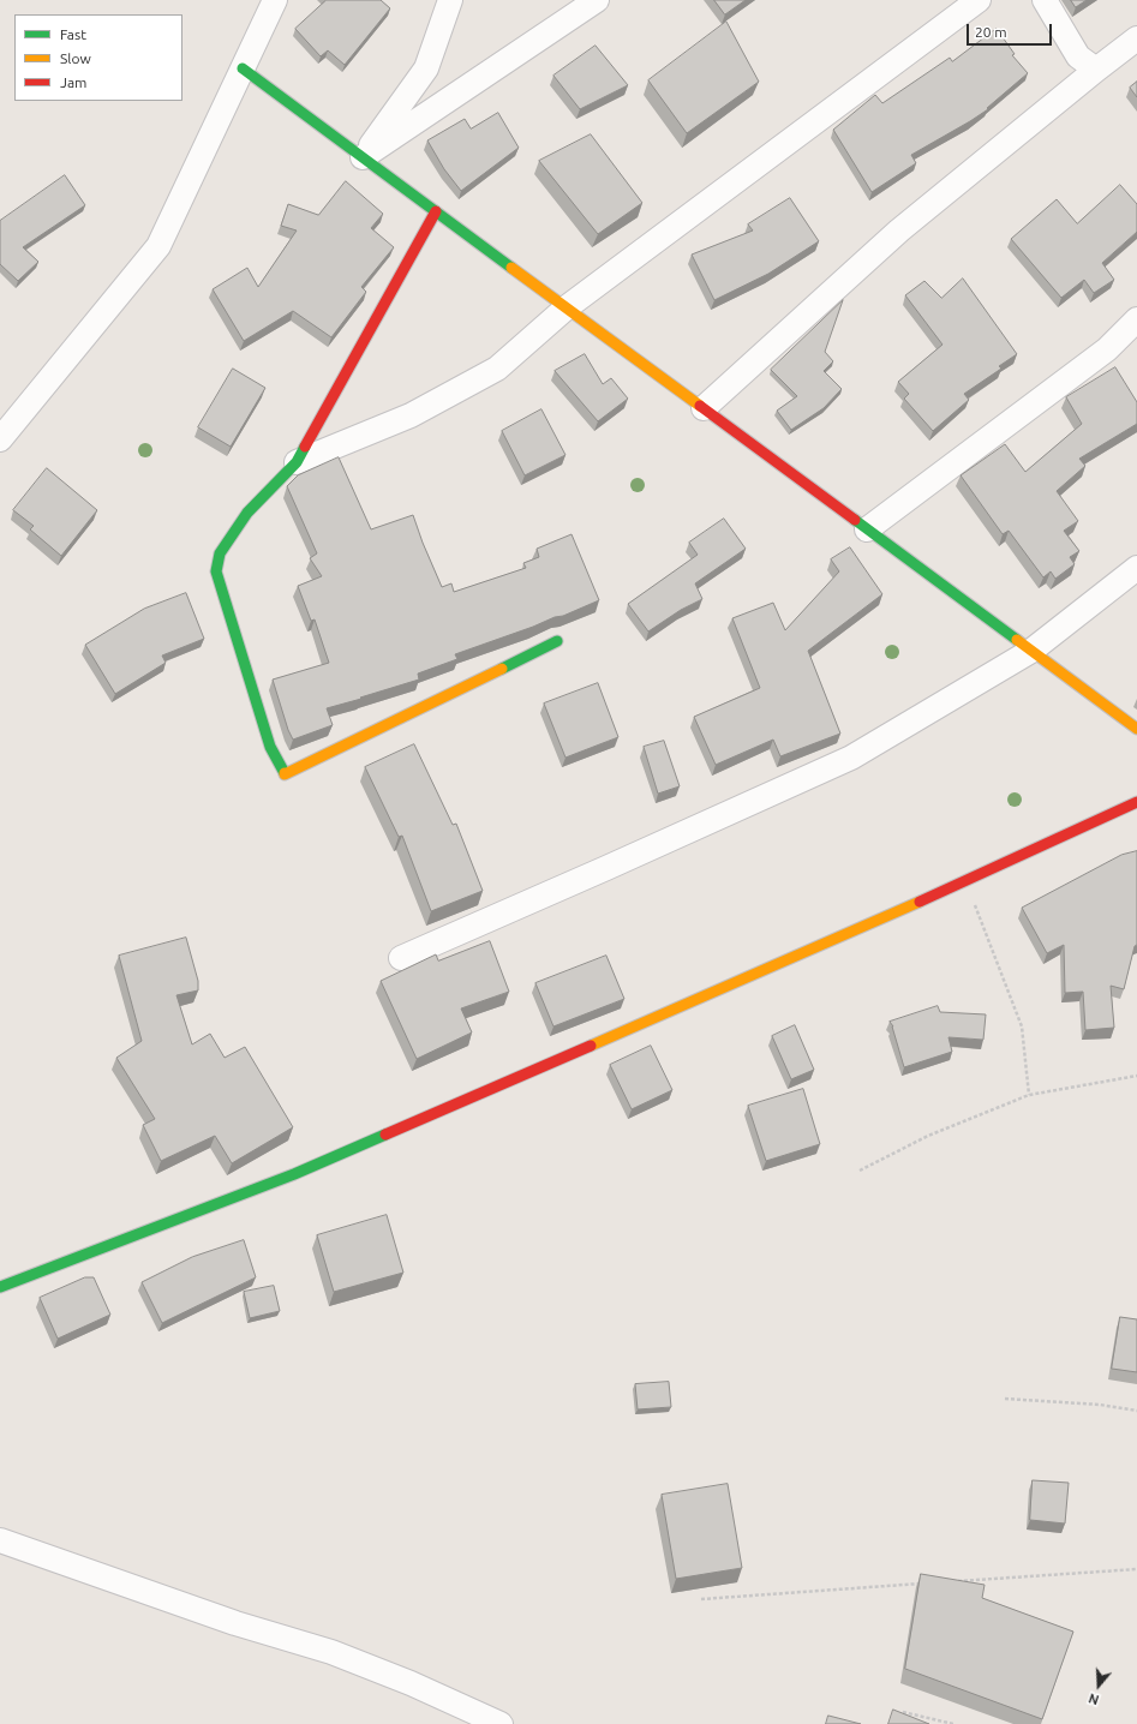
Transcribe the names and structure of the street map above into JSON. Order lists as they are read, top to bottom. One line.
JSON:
{"legend":["Fast","Slow","Jam"],"scale_bar":"20 m","north":"bottom"}
